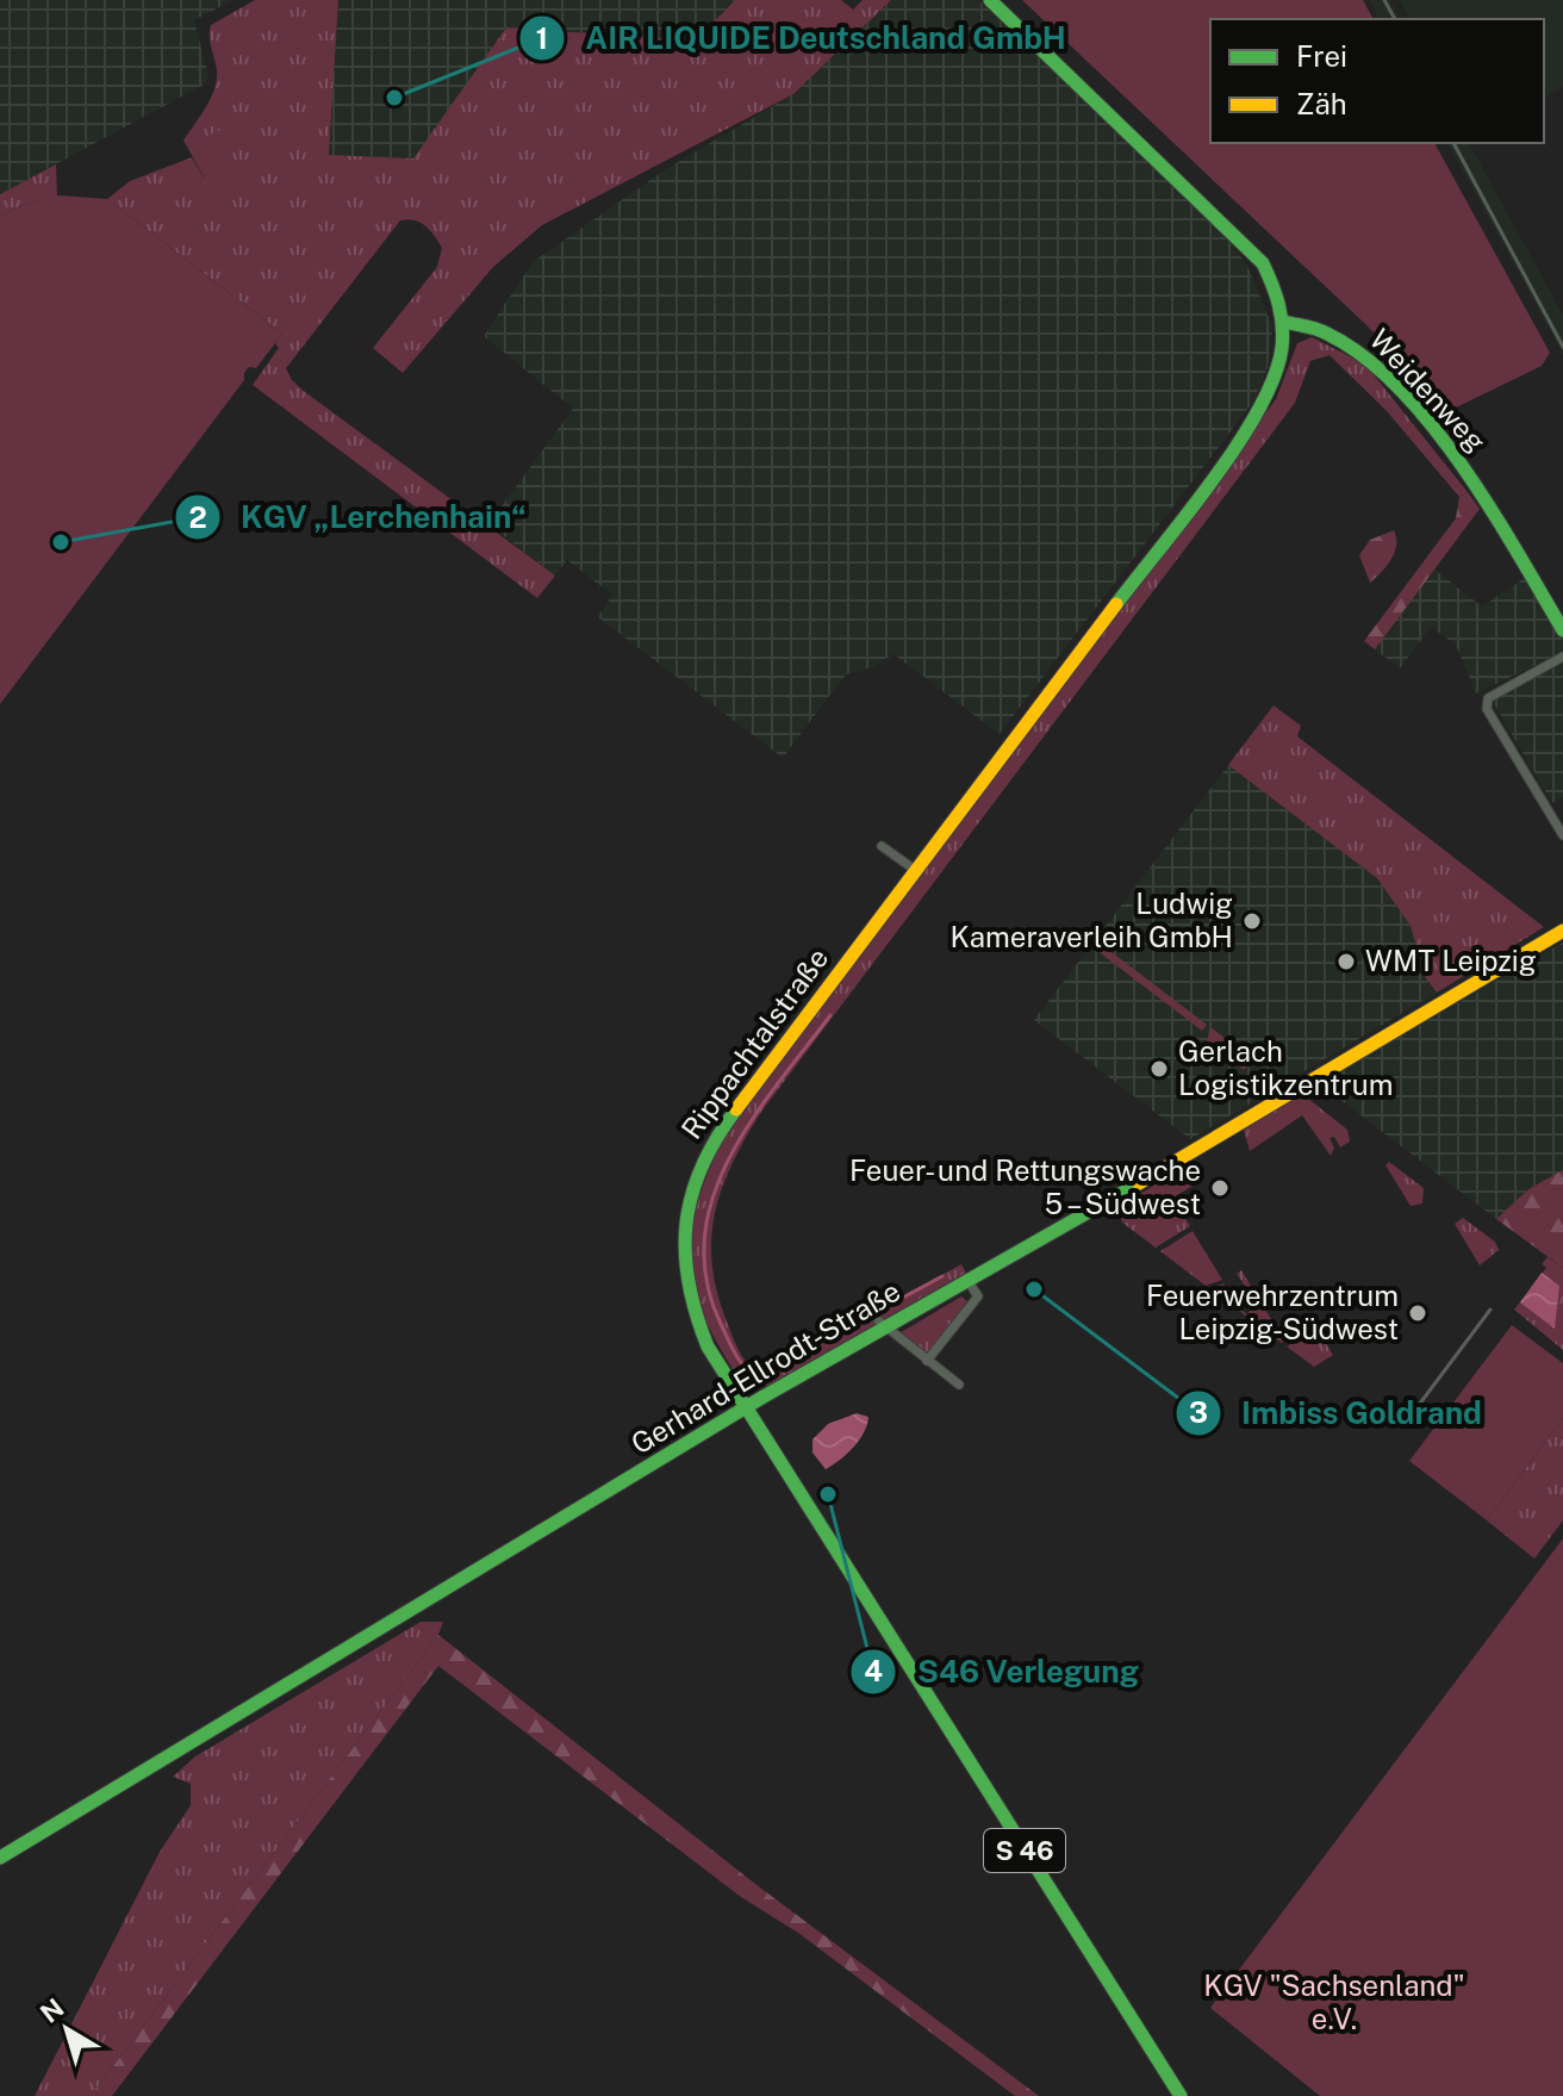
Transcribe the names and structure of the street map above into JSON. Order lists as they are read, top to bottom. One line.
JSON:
{"streets":{"main road":["Weidenweg","Rippachtalstraße","Gerhard-Ellrodt-Straße","S 46"]},"crossings":[["Weidenweg","Rippachtalstraße"],["Rippachtalstraße","Gerhard-Ellrodt-Straße"]],"parks":["KGV \"Sachsenland\" e.V."],"places":["AIR LIQUIDE Deutschland GmbH","KGV „Lerchenhain“","Ludwig Kameraverleih GmbH","WMT Leipzig","Gerlach Logistikzentrum","Feuer- und Rettungswache 5 – Südwest","Imbiss Goldrand","Feuerwehrzentrum Leipzig-Südwest","S46 Verlegung"],"legend":["Frei","Zäh"],"north":"top left"}
